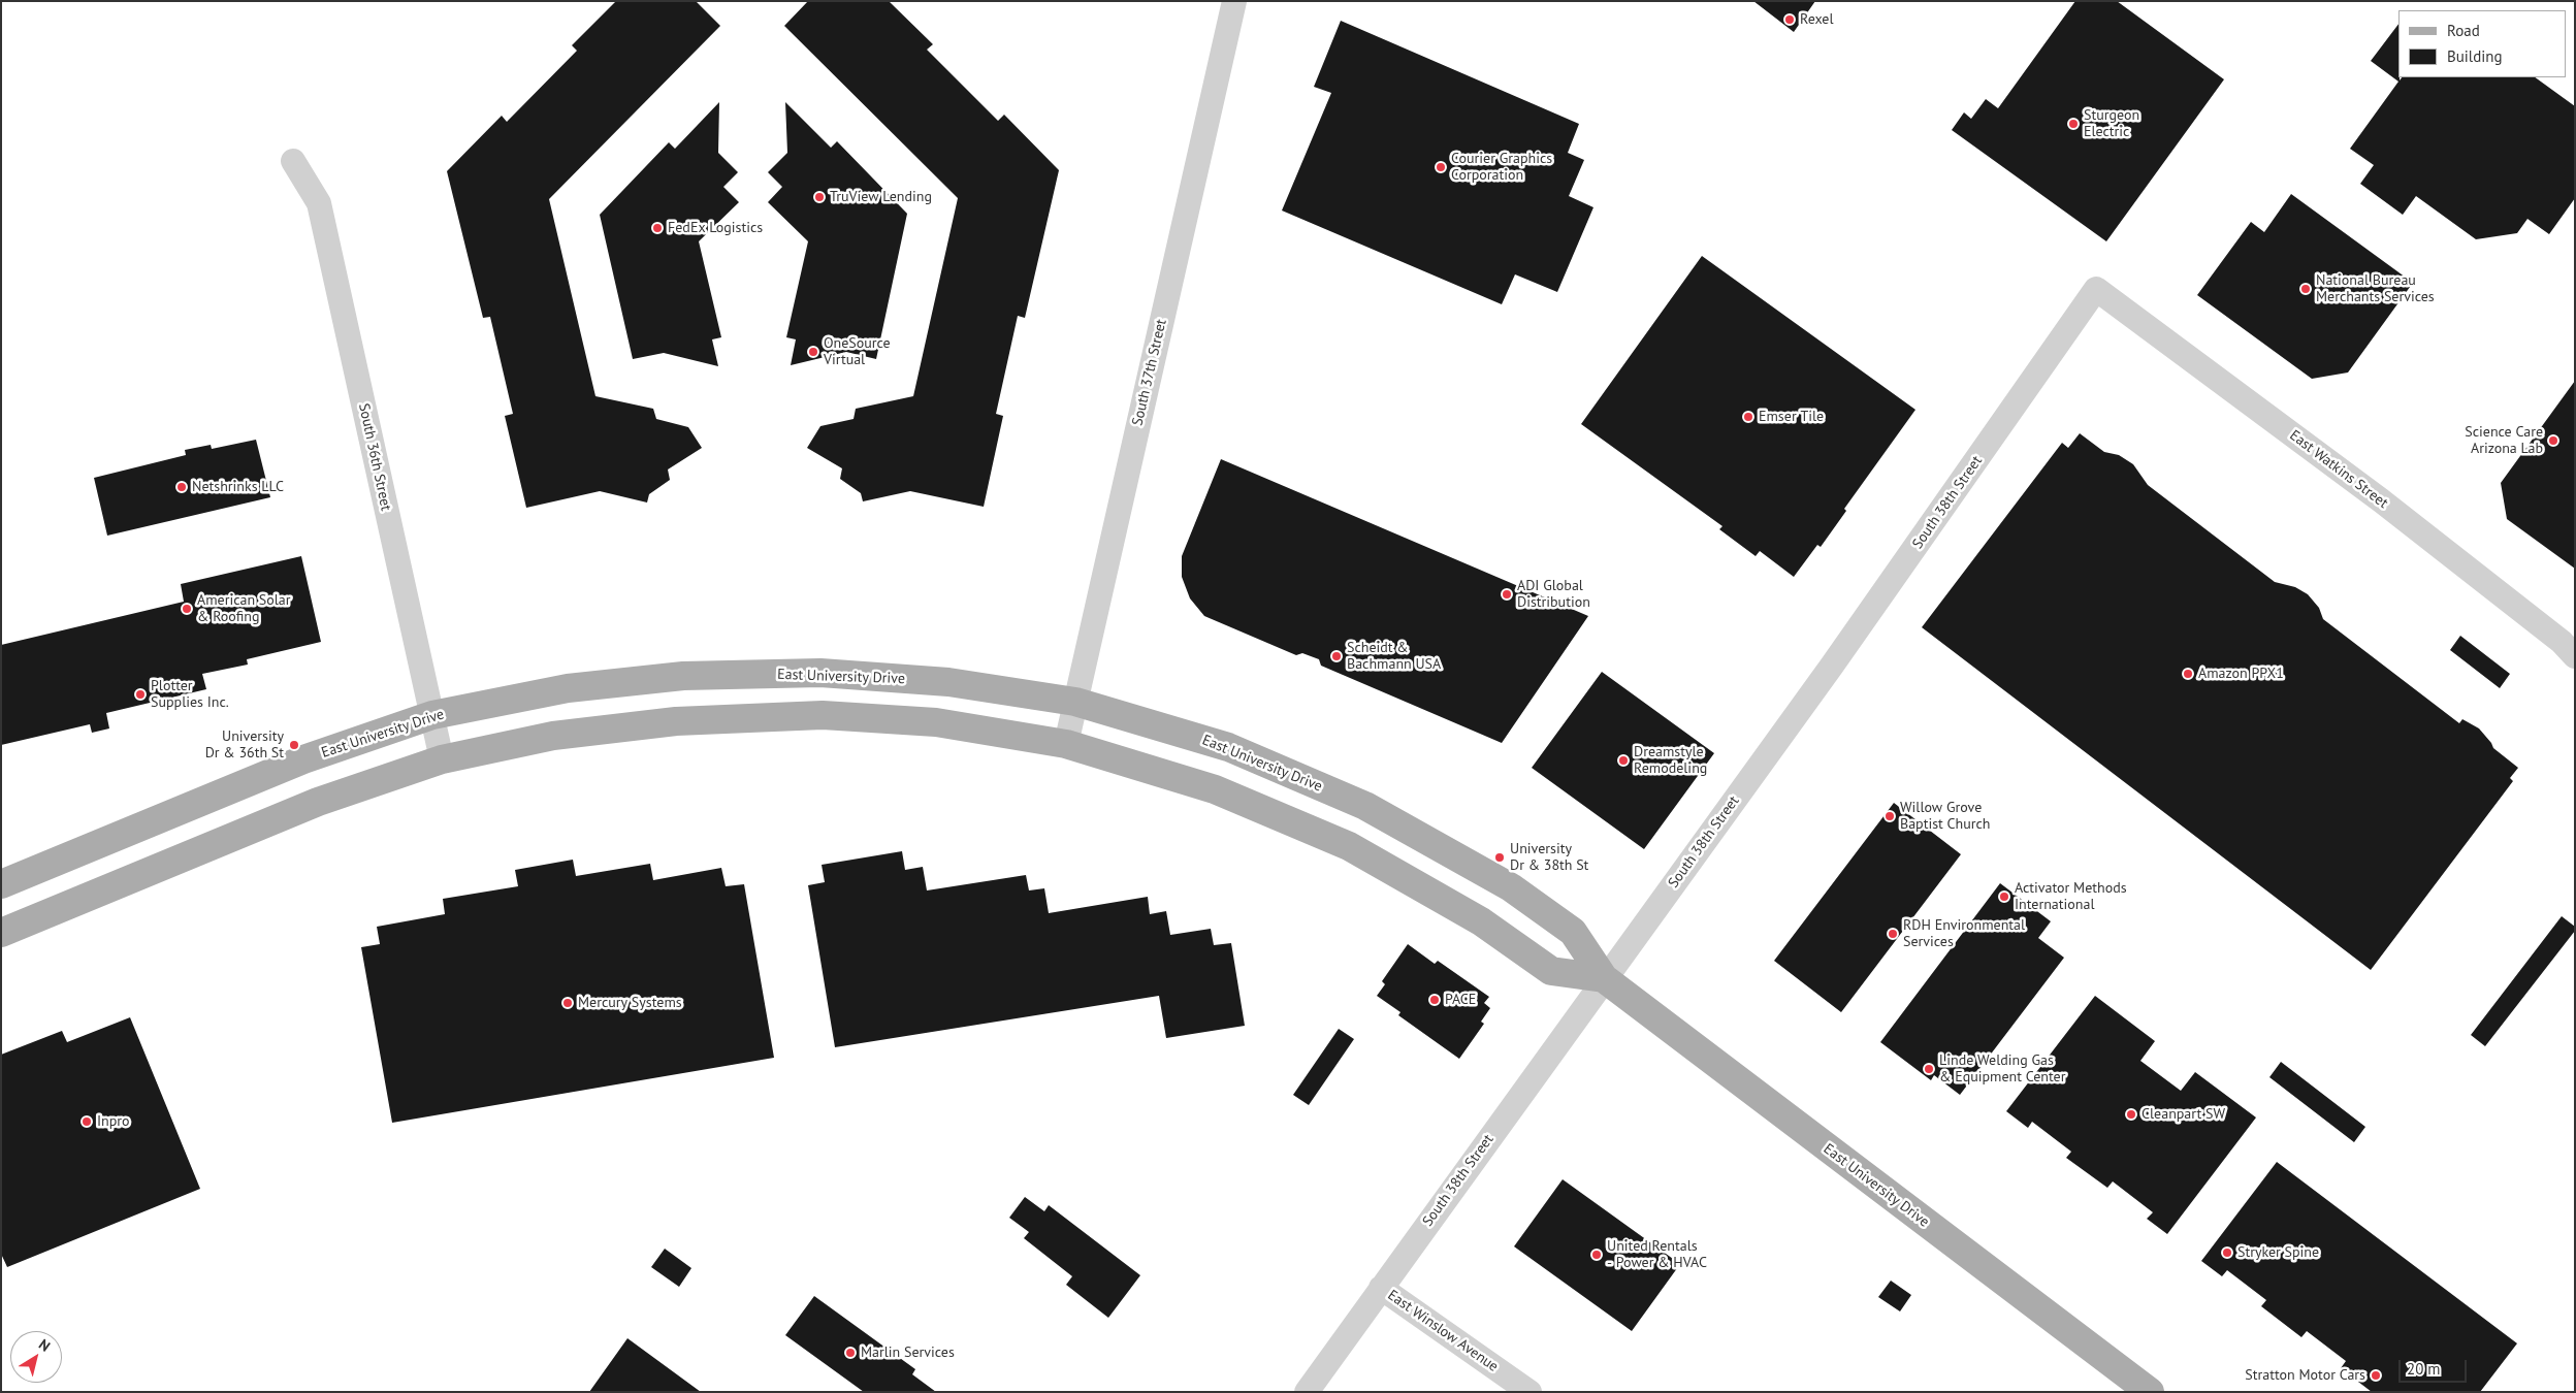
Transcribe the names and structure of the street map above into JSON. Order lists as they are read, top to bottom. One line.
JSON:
{"streets":{"main road":["East University Drive"],"street":["South 37th Street","South 36th Street","East Watkins Street","South 38th Street","East Winslow Avenue"]},"crossings":[["South 37th Street","East University Drive"],["South 36th Street","East University Drive"],["East Watkins Street","South 38th Street"],["South 38th Street","East University Drive"],["South 38th Street","East Winslow Avenue"]],"places":["Rexel","Sturgeon Electric","Courier Graphics Corporation","TruView Lending","FedEx Logistics","National Bureau Merchants Services","OneSource Virtual","Emser Tile","Science Care Arizona Lab","Netshrinks LLC","ADI Global Distribution","American Solar & Roofing","Scheidt & Bachmann USA","Amazon PPX1","Plotter Supplies Inc.","University Dr & 36th St","Dreamstyle Remodeling","Willow Grove Baptist Church","University Dr & 38th St","Activator Methods International","RDH Environmental Services","PACE","Mercury Systems","Linde Welding Gas & Equipment Center","Cleanpart SW","Inpro","Stryker Spine","United Rentals - Power & HVAC","Marlin Services","Stratton Motor Cars"],"legend":["Road","Building"],"scale_bar":"20 m","north":"top right"}
